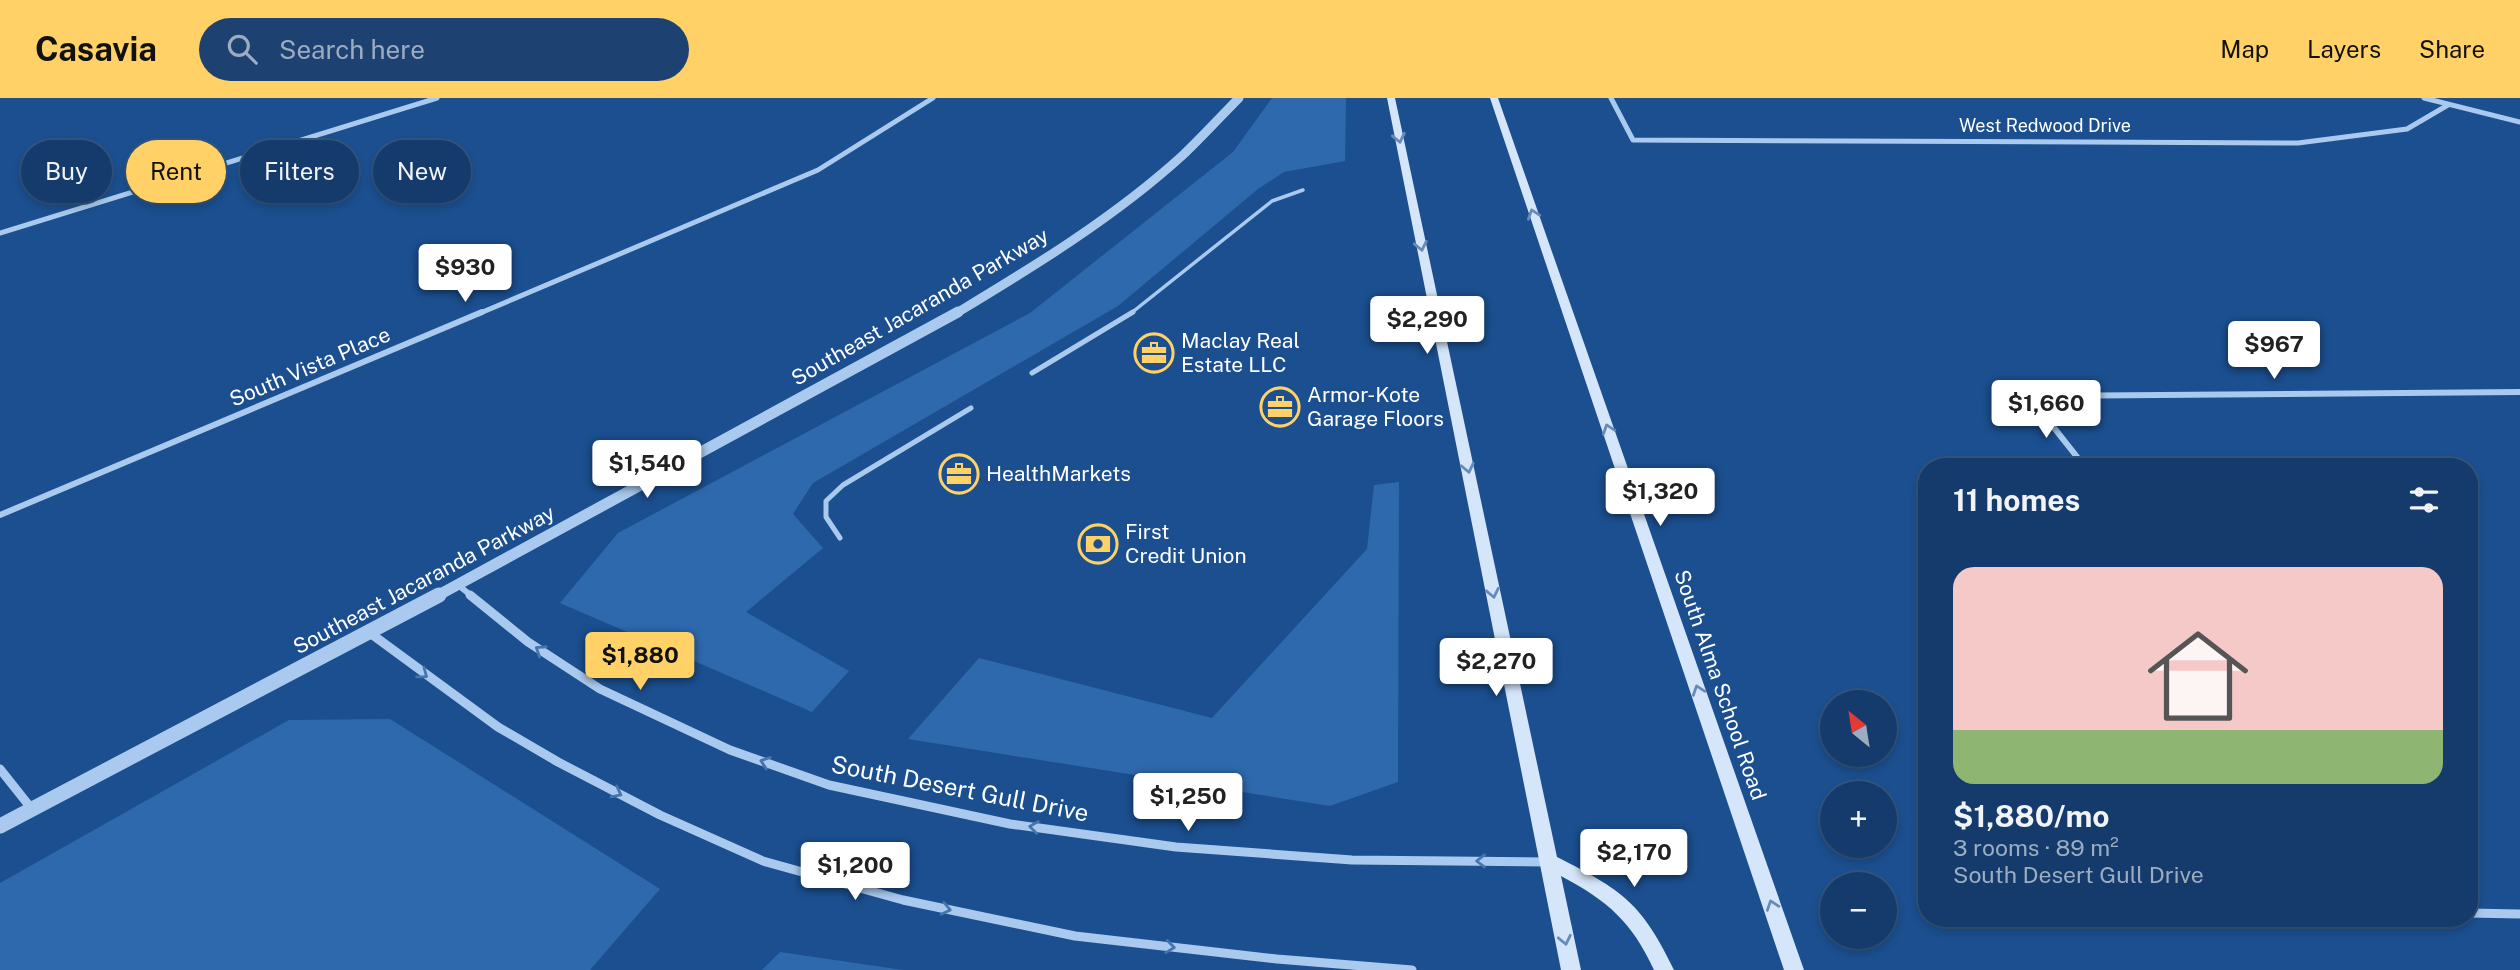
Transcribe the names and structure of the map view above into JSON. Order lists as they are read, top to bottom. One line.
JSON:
{"streets":{"main road":["South Alma School Road"],"street":["West Redwood Drive","Southeast Jacaranda Parkway","South Vista Place","South Desert Gull Drive"]},"crossings":[["Southeast Jacaranda Parkway","South Desert Gull Drive"]],"one_way":["South Alma School Road","South Desert Gull Drive"],"places":{"office":["Maclay Real Estate LLC","Armor-Kote Garage Floors","HealthMarkets"],"bank":["First Credit Union"]},"north":"top left","page":{"header":"Casavia","search":"Search here","nav":["Map","Layers","Share"],"chip":["Buy","Rent","Filters","New"],"price":["$930","$2,290","$967","$1,660","$1,540","$1,320","$1,880","$2,270","$1,250","$2,170","$1,200"],"heading":"11 homes","list":[{"name":"$1,880/mo","note":"3 rooms · 89 m² · South Desert Gull Drive"}],"map_buttons":["+","−"]}}
